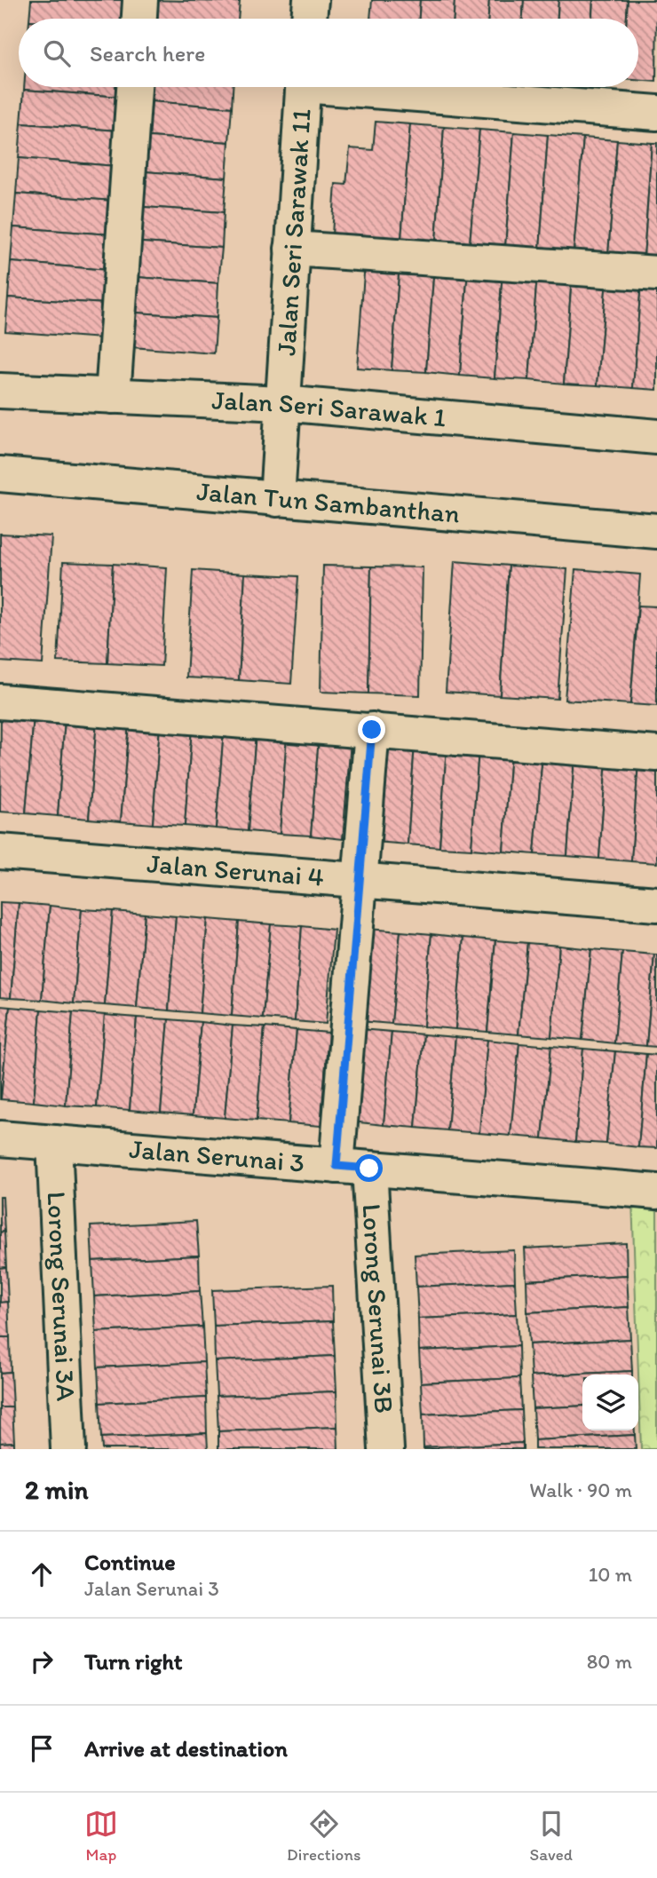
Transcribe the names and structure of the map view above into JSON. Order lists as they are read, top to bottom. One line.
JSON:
{"streets":{"street":["Jalan Seri Sarawak 11","Jalan Seri Sarawak 1","Jalan Tun Sambanthan","Jalan Serunai 4","Jalan Serunai 3","Lorong Serunai 3A","Lorong Serunai 3B"]},"crossings":[["Jalan Seri Sarawak 11","Jalan Seri Sarawak 1"],["Jalan Seri Sarawak 11","Jalan Tun Sambanthan"],["Jalan Serunai 4","Lorong Serunai 3B"],["Jalan Serunai 3","Lorong Serunai 3A"],["Jalan Serunai 3","Lorong Serunai 3B"]],"page":{"search":"Search here","heading":["2 min","Walk · 90 m"],"list":[["Continue","Jalan Serunai 3","10 m"],["Turn right","80 m"],"Arrive at destination"],"nav":["Map","Directions","Saved"]}}
